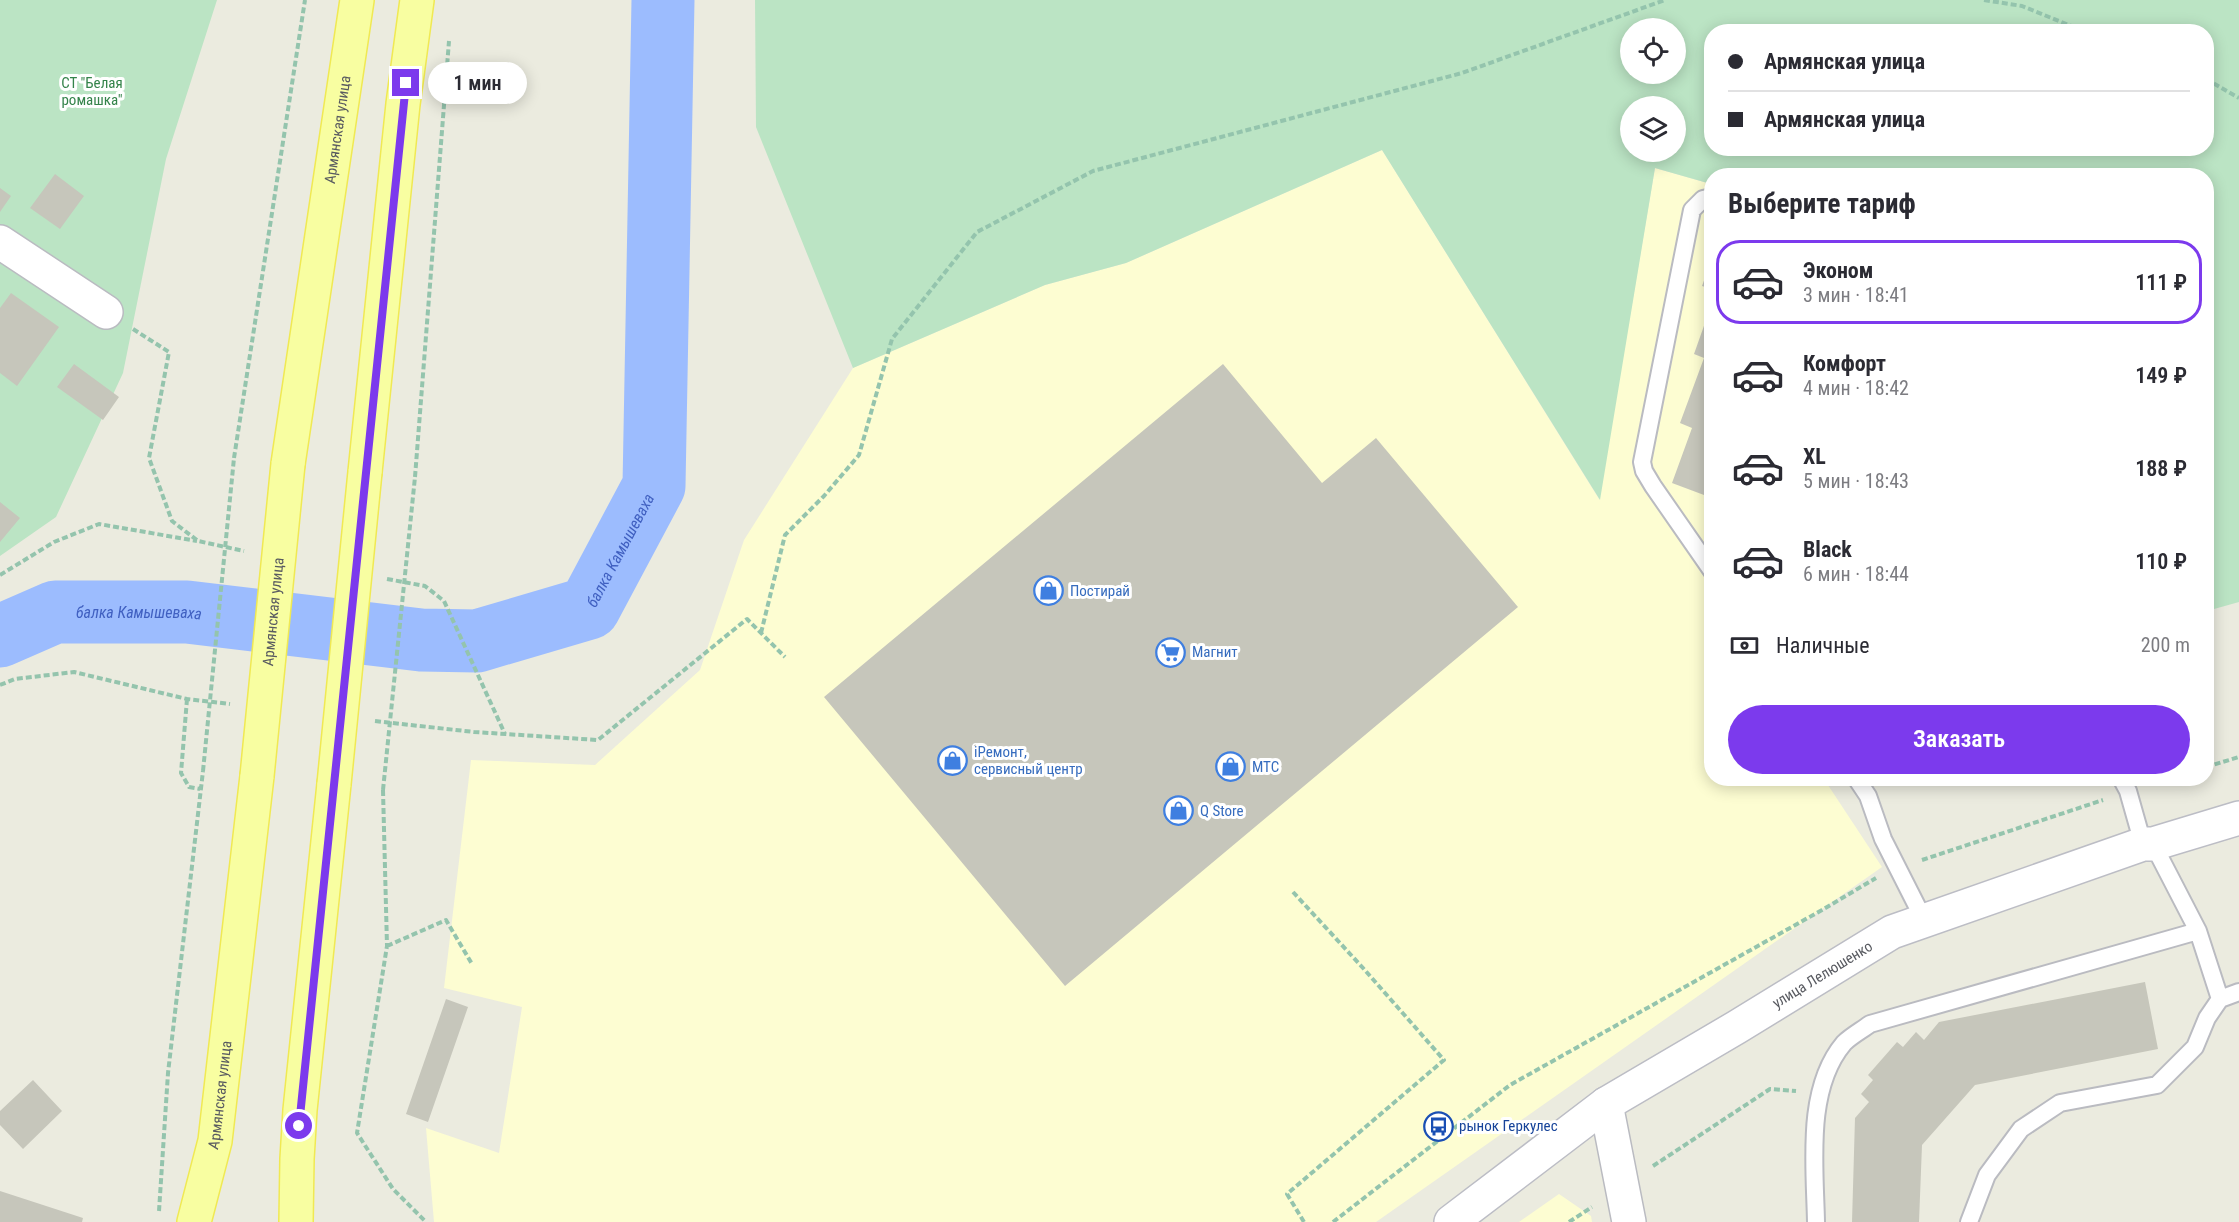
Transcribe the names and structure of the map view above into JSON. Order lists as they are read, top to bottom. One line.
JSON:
{"streets":{"main road":["Армянская улица"],"street":["улица Лелюшенко"]},"water":["балка Камышеваха"],"parks":["СТ \"Белая ромашка\""],"places":{"shop":["Постирай","iРемонт, сервисный центр","МТС","Q Store"],"supermarket":["Магнит"],"bus stop":["рынок Геркулес"]},"page":{"banner":["Армянская улица","Армянская улица"],"bubble":"1 мин","heading":"Выберите тариф","list":[{"name":"Эконом","note":"3 мин · 18:41","value":"111 ₽"},{"name":"Комфорт","note":"4 мин · 18:42","value":"149 ₽"},{"name":"XL","note":"5 мин · 18:43","value":"188 ₽"},{"name":"Black","note":"6 мин · 18:44","value":"110 ₽"}],"pay":["Наличные","200 m"],"buttons":"Заказать"}}
